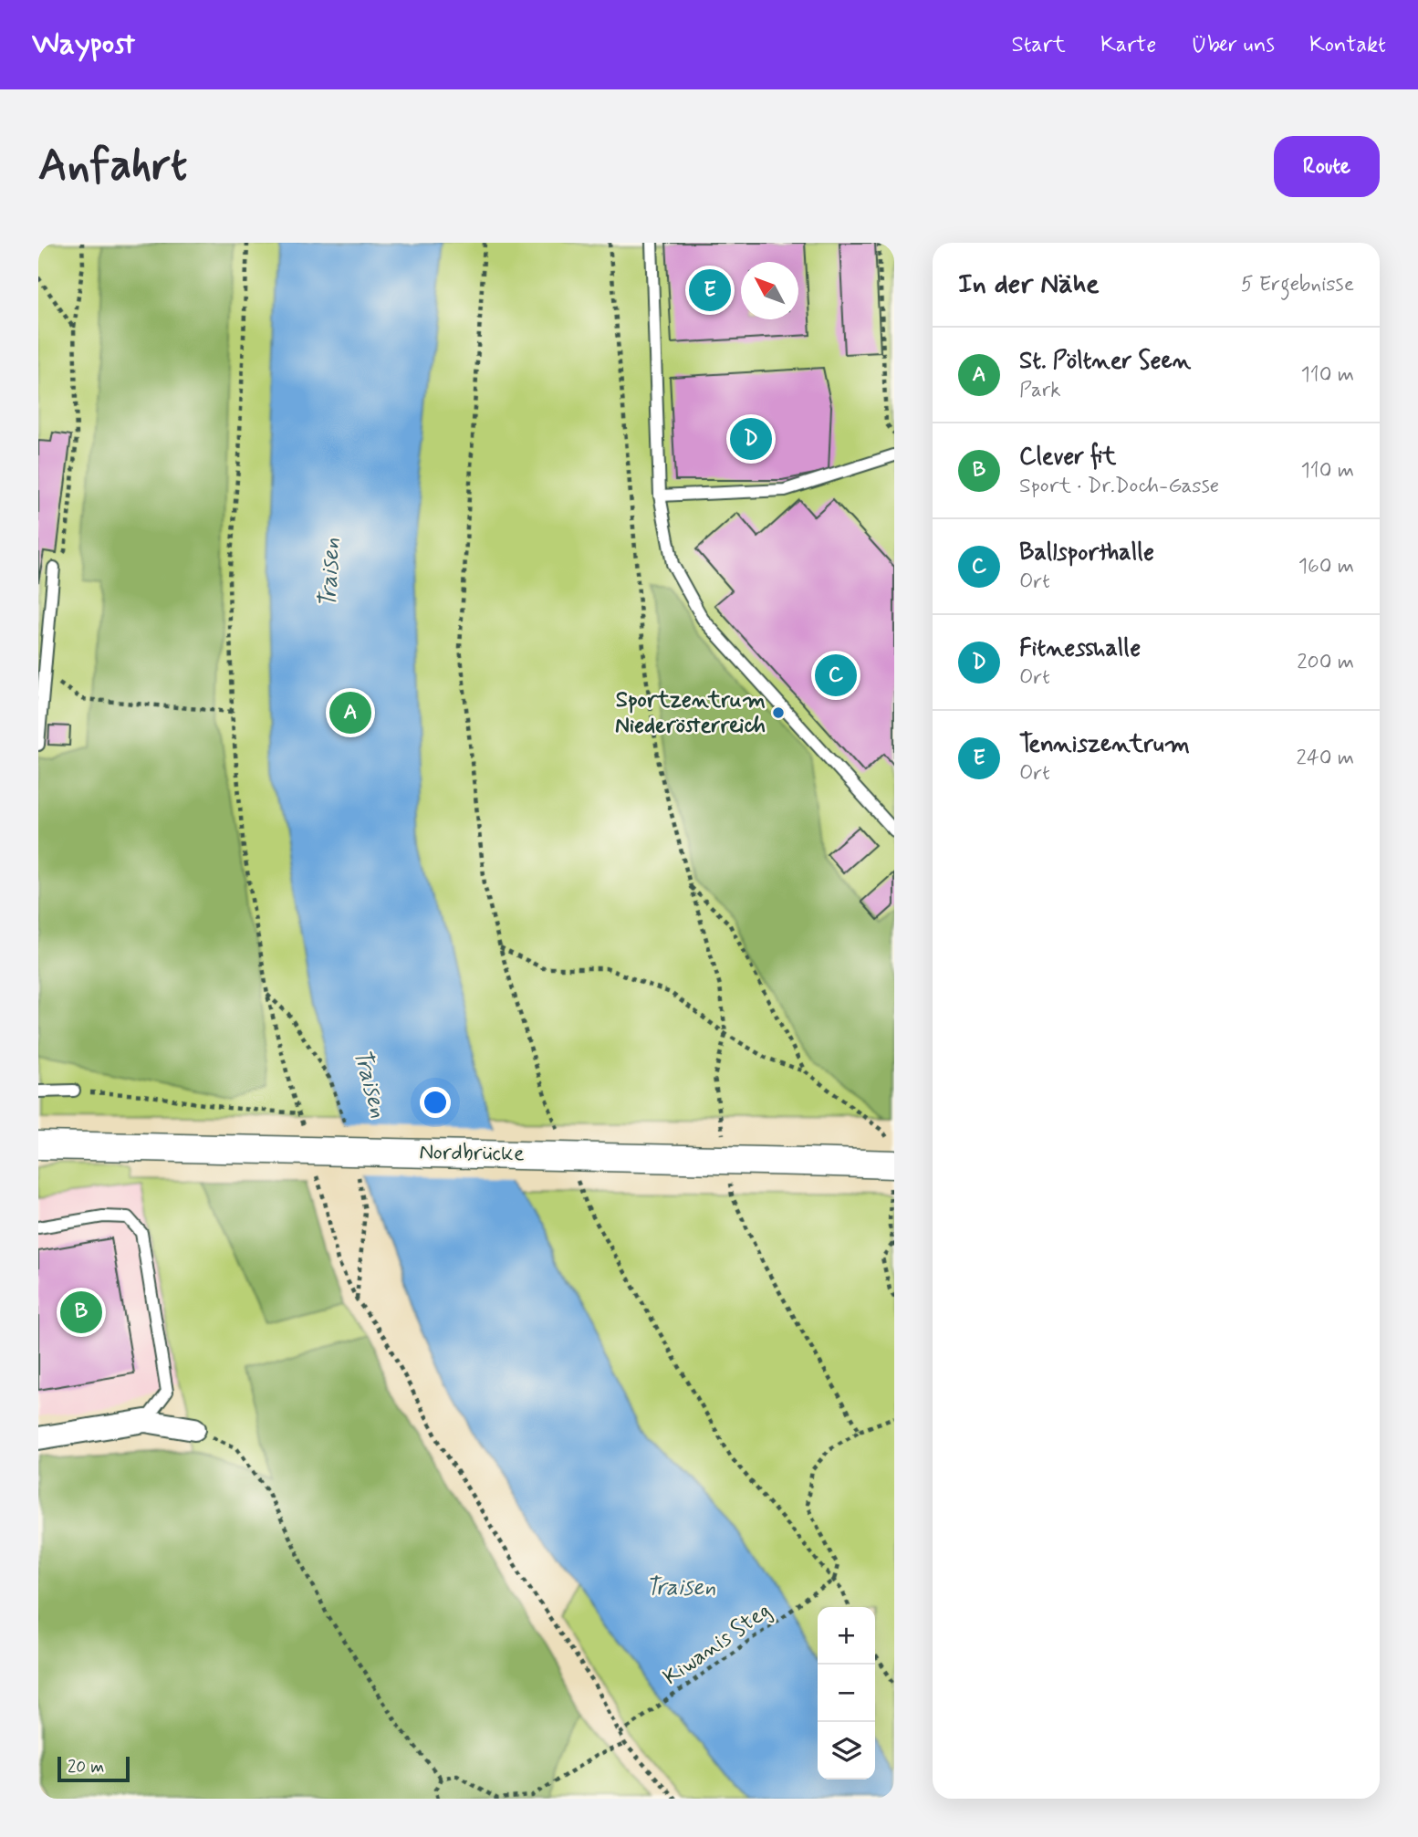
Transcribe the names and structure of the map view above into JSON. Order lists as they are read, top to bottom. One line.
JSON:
{"streets":{"street":["Nordbrücke"],"path":["Kiwanis Steg"]},"water":["Traisen"],"places":["Sportzentrum Niederösterreich"],"scale_bar":"20 m","north":"top left","page":{"header":"Waypost","nav":["Start","Karte","Über uns","Kontakt"],"buttons":"Route","title":"Anfahrt","heading":["In der Nähe","5 Ergebnisse"],"pins":["E","D","C","A","B"],"list":[{"mark":"A","name":"St. Pöltner Seen","note":"Park","value":"110 m"},{"mark":"B","name":"Clever fit","note":"Sport · Dr.Doch-Gasse","value":"110 m"},{"mark":"C","name":"Ballsporthalle","note":"Ort","value":"160 m"},{"mark":"D","name":"Fitnesshalle","note":"Ort","value":"200 m"},{"mark":"E","name":"Tenniszentrum","note":"Ort","value":"240 m"}],"map_buttons":["+","−"],"scale":"20 m"}}
